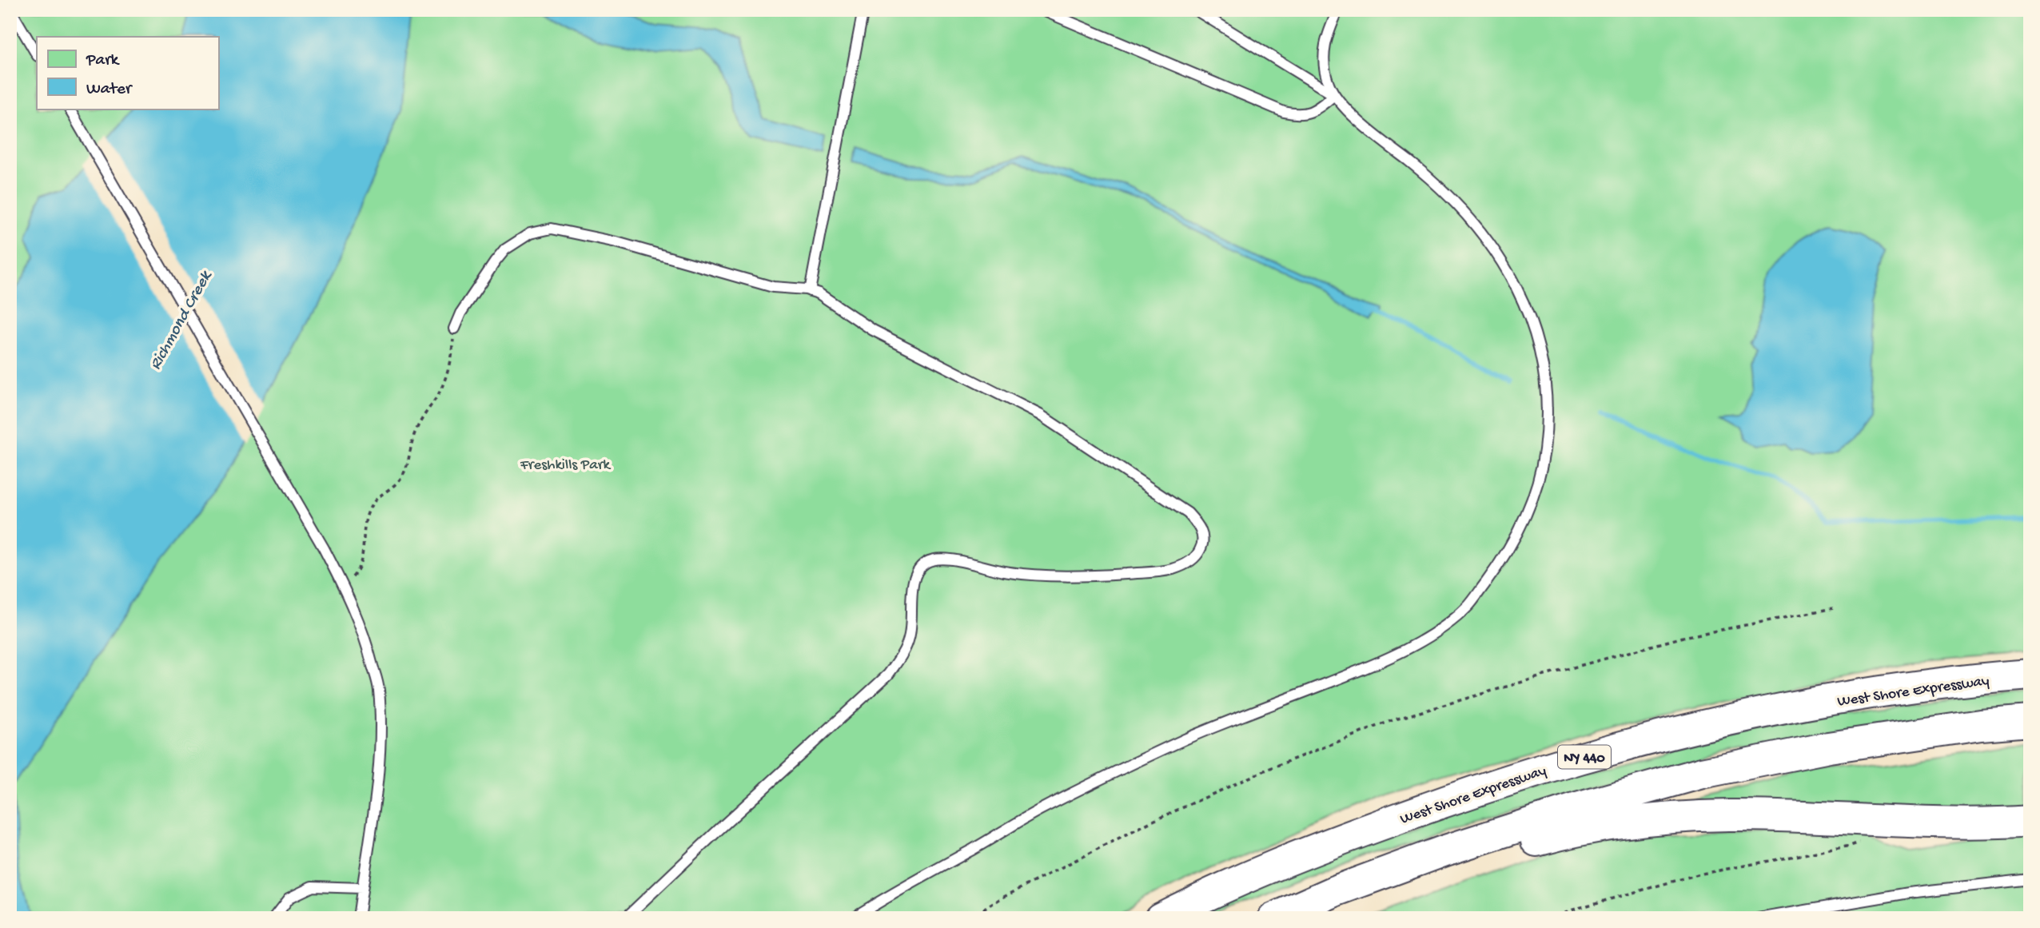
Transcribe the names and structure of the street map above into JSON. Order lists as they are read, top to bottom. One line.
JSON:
{"streets":{"highway":["West Shore Expressway","NY 440"]},"water":["Richmond Creek"],"parks":["Freshkills Park"],"legend":["Park","Water"]}
